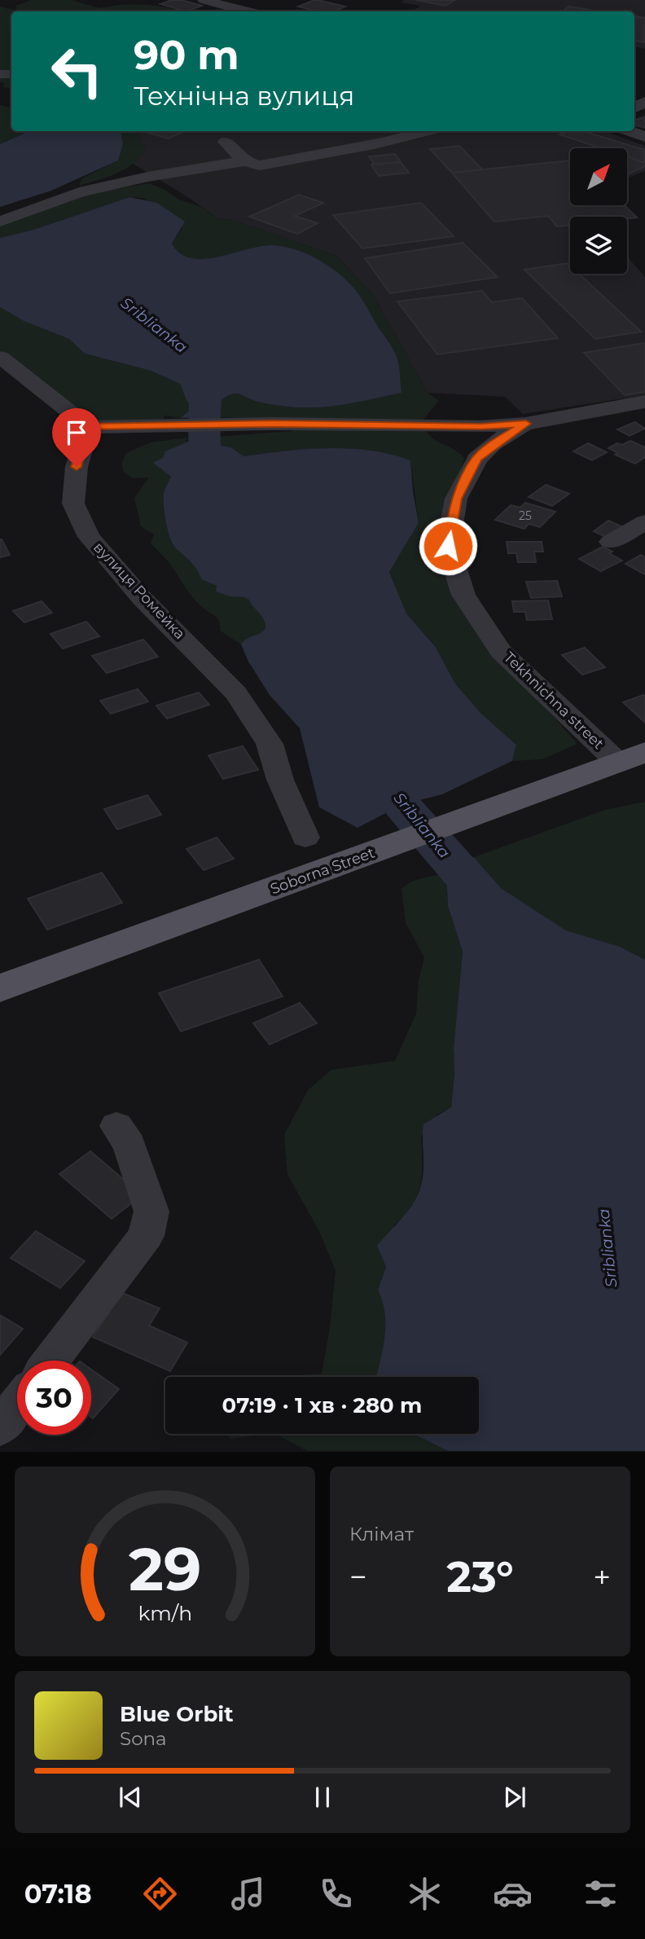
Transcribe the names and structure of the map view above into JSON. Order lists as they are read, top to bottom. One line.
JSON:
{"streets":{"main road":["Soborna Street"],"street":["вулиця Ромейка","Tekhnichna street"]},"crossings":[["Tekhnichna street","Soborna Street"]],"water":["Sriblianka"],"house_numbers":["25"],"north":"top right","page":{"turn":["90 m","Технічна вулиця"],"limit":"30","trip":"07:19 · 1 хв · 280 m","tile":"Клімат","heat":["−","23°","+"],"song":["Blue Orbit","Sona"],"tabs":"07:18","gauge":["29","km/h"]}}
